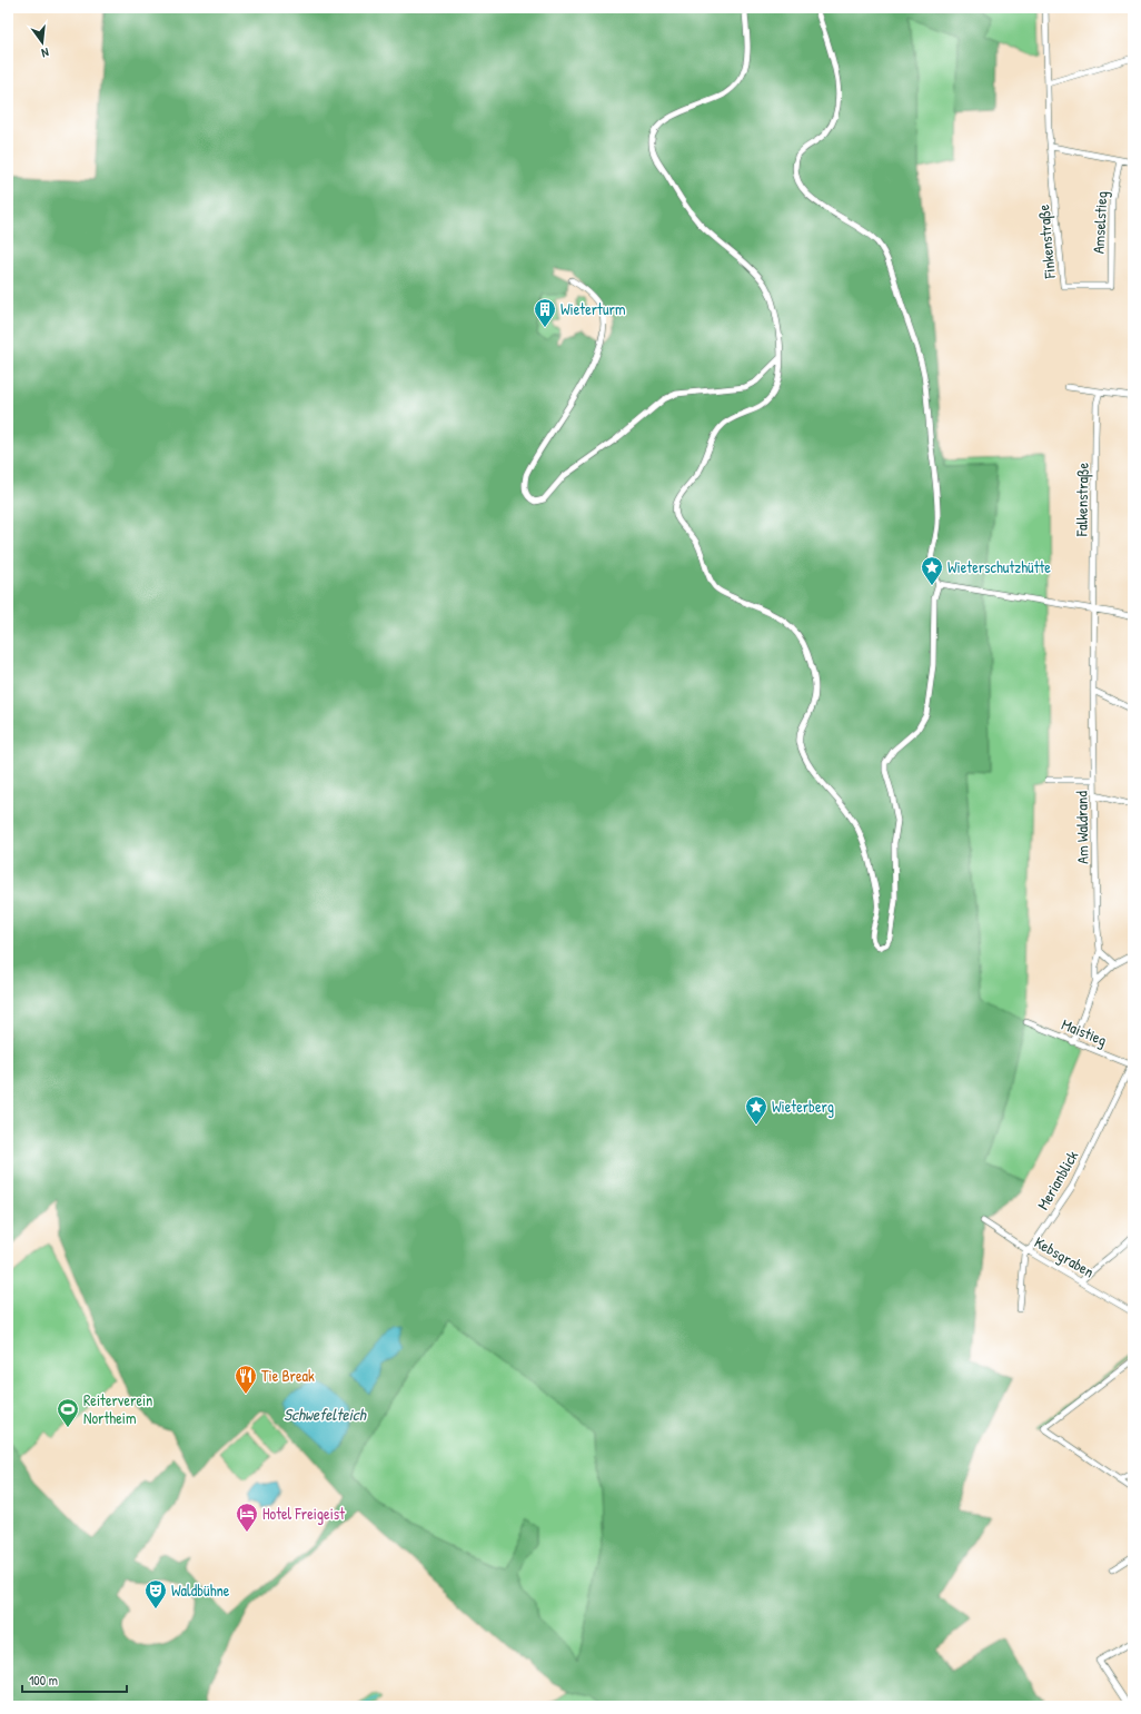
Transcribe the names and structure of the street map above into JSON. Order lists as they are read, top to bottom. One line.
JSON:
{"streets":{"street":["Amselstieg","Finkenstraße","Falkenstraße","Am Waldrand","Maistieg","Merianblick","Kebsgraben"]},"crossings":[["Amselstieg","Finkenstraße"],["Falkenstraße","Am Waldrand"],["Am Waldrand","Maistieg"],["Maistieg","Merianblick"],["Merianblick","Kebsgraben"]],"water":["Schwefelteich"],"places":{"building":["Wieterturm"],"place":["Wieterschutzhütte","Wieterberg"],"restaurant":["Tie Break"],"sports":["Reiterverein Northeim"],"hotel":["Hotel Freigeist"],"theatre":["Waldbühne"]},"scale_bar":"100 m","north":"bottom"}
